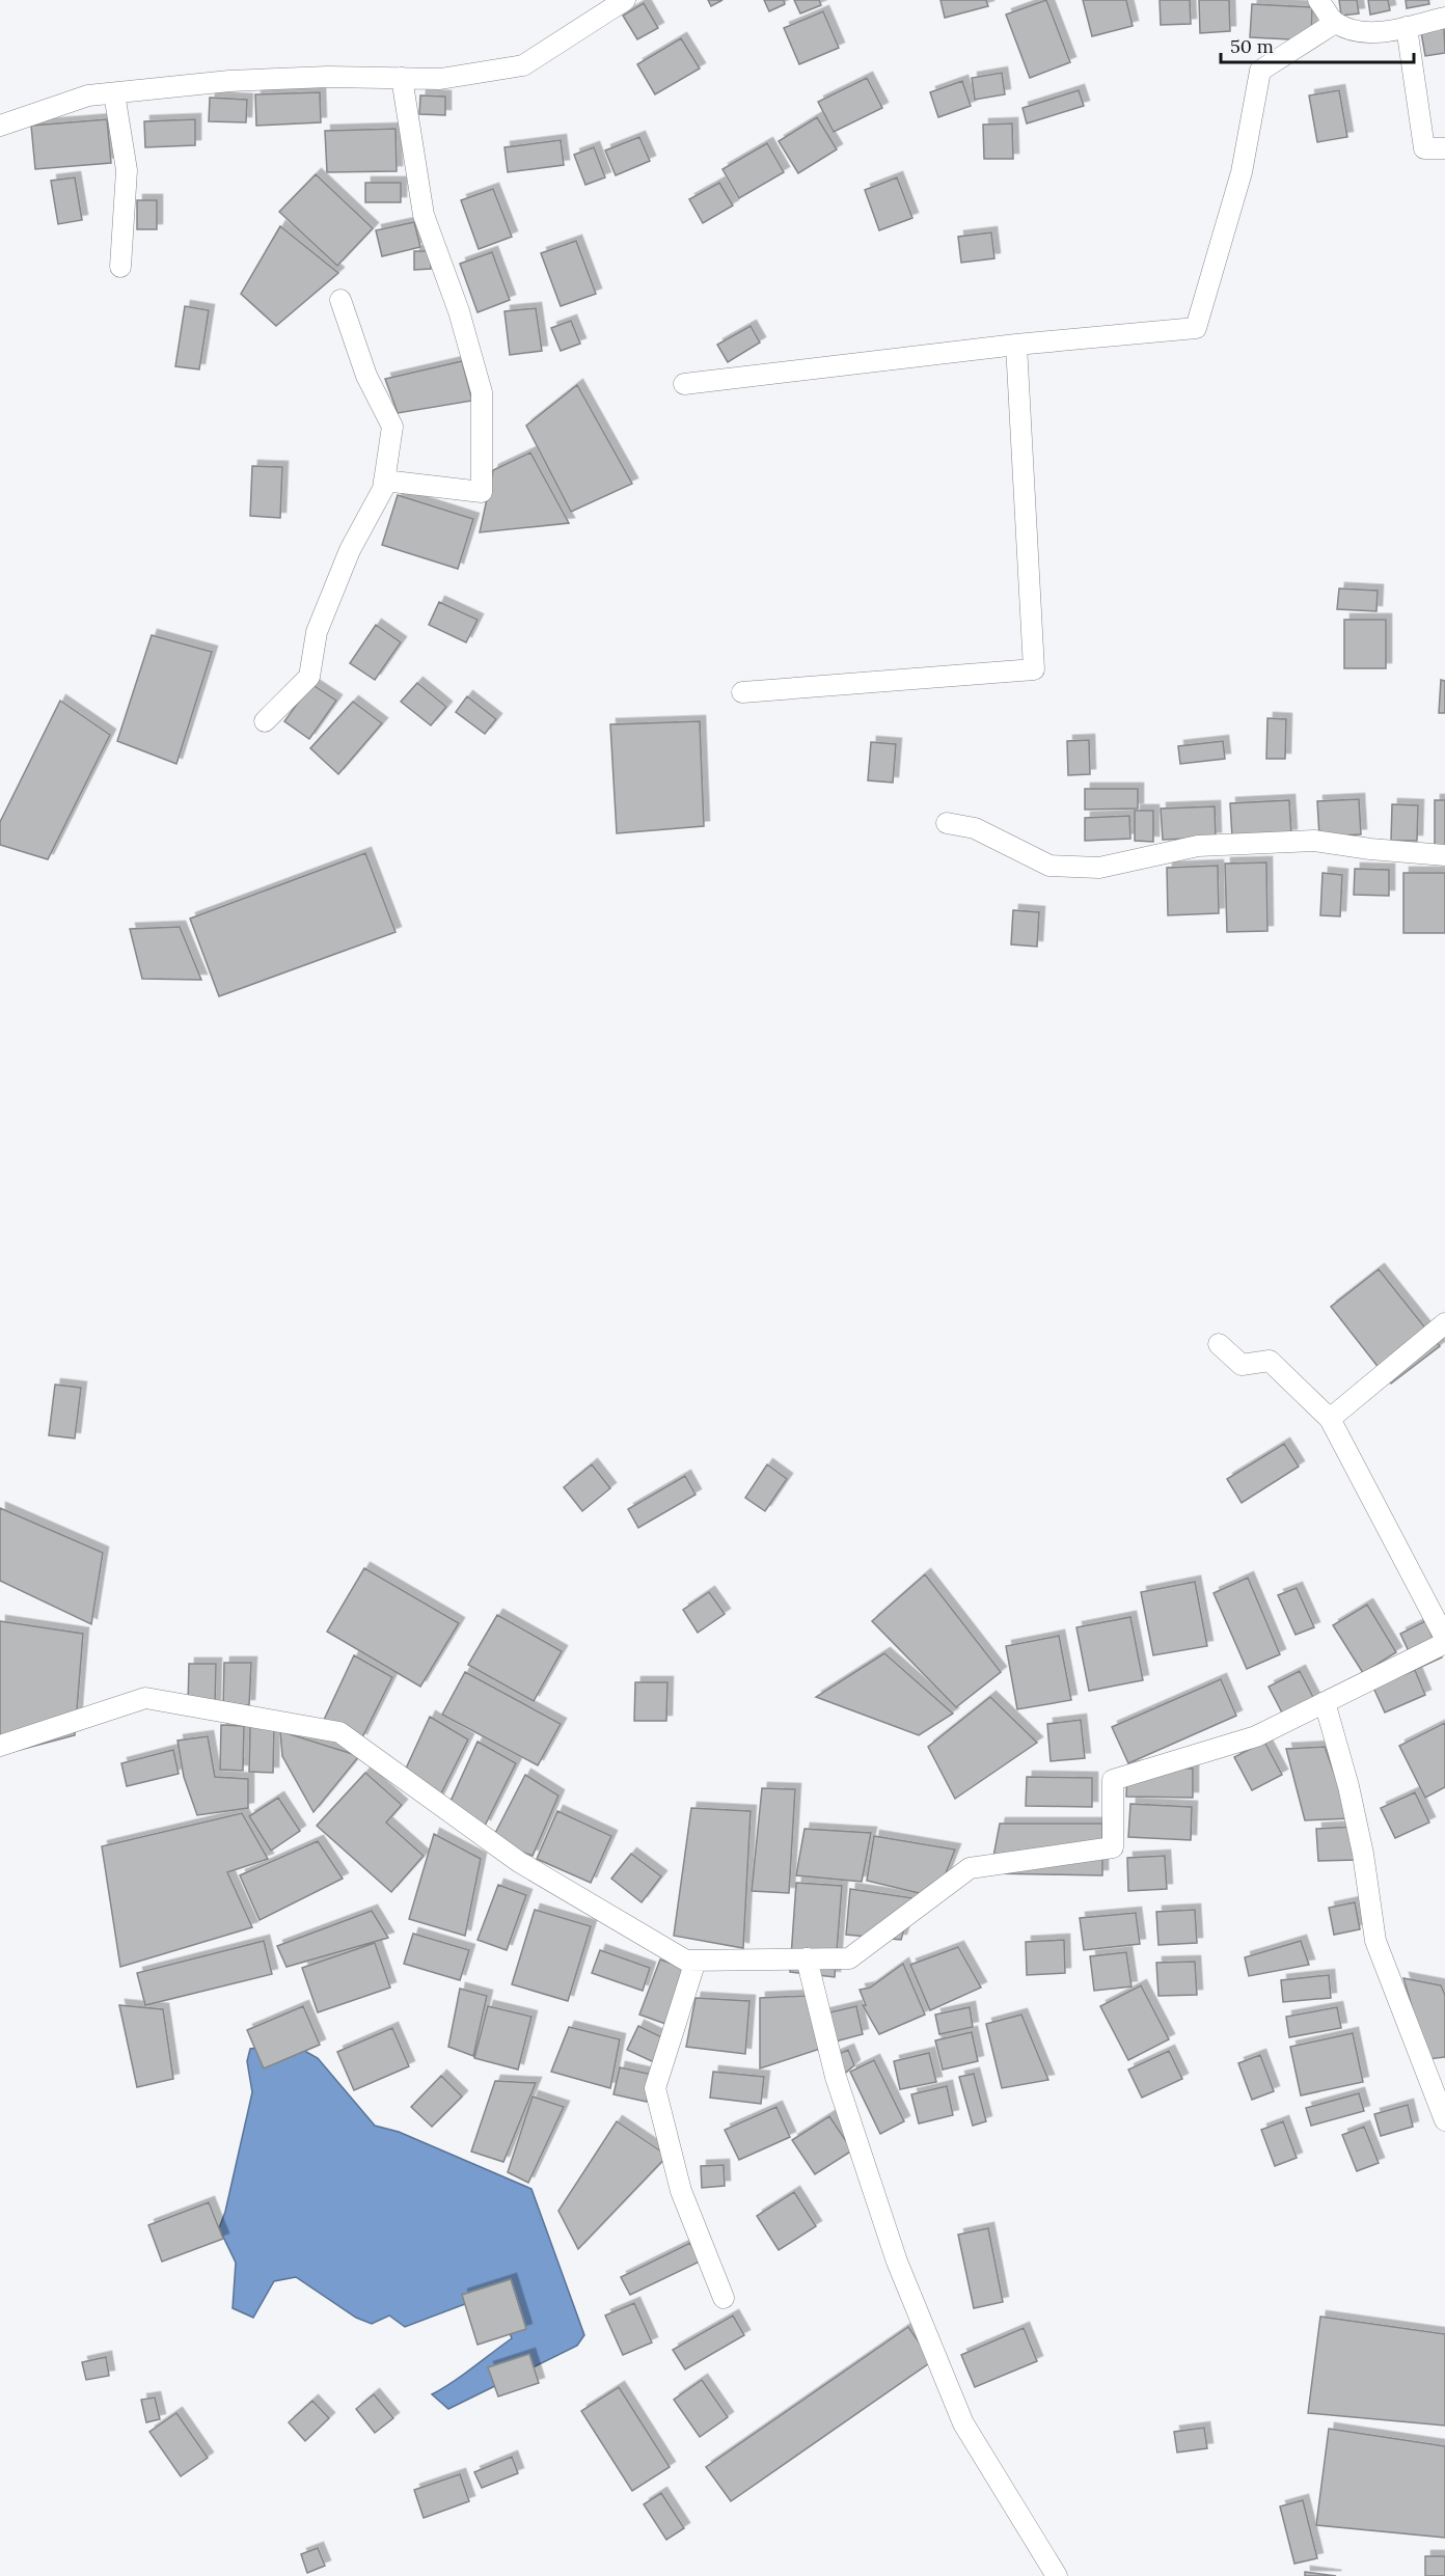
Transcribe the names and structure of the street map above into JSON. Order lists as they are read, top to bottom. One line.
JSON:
{"scale_bar":"50 m"}
